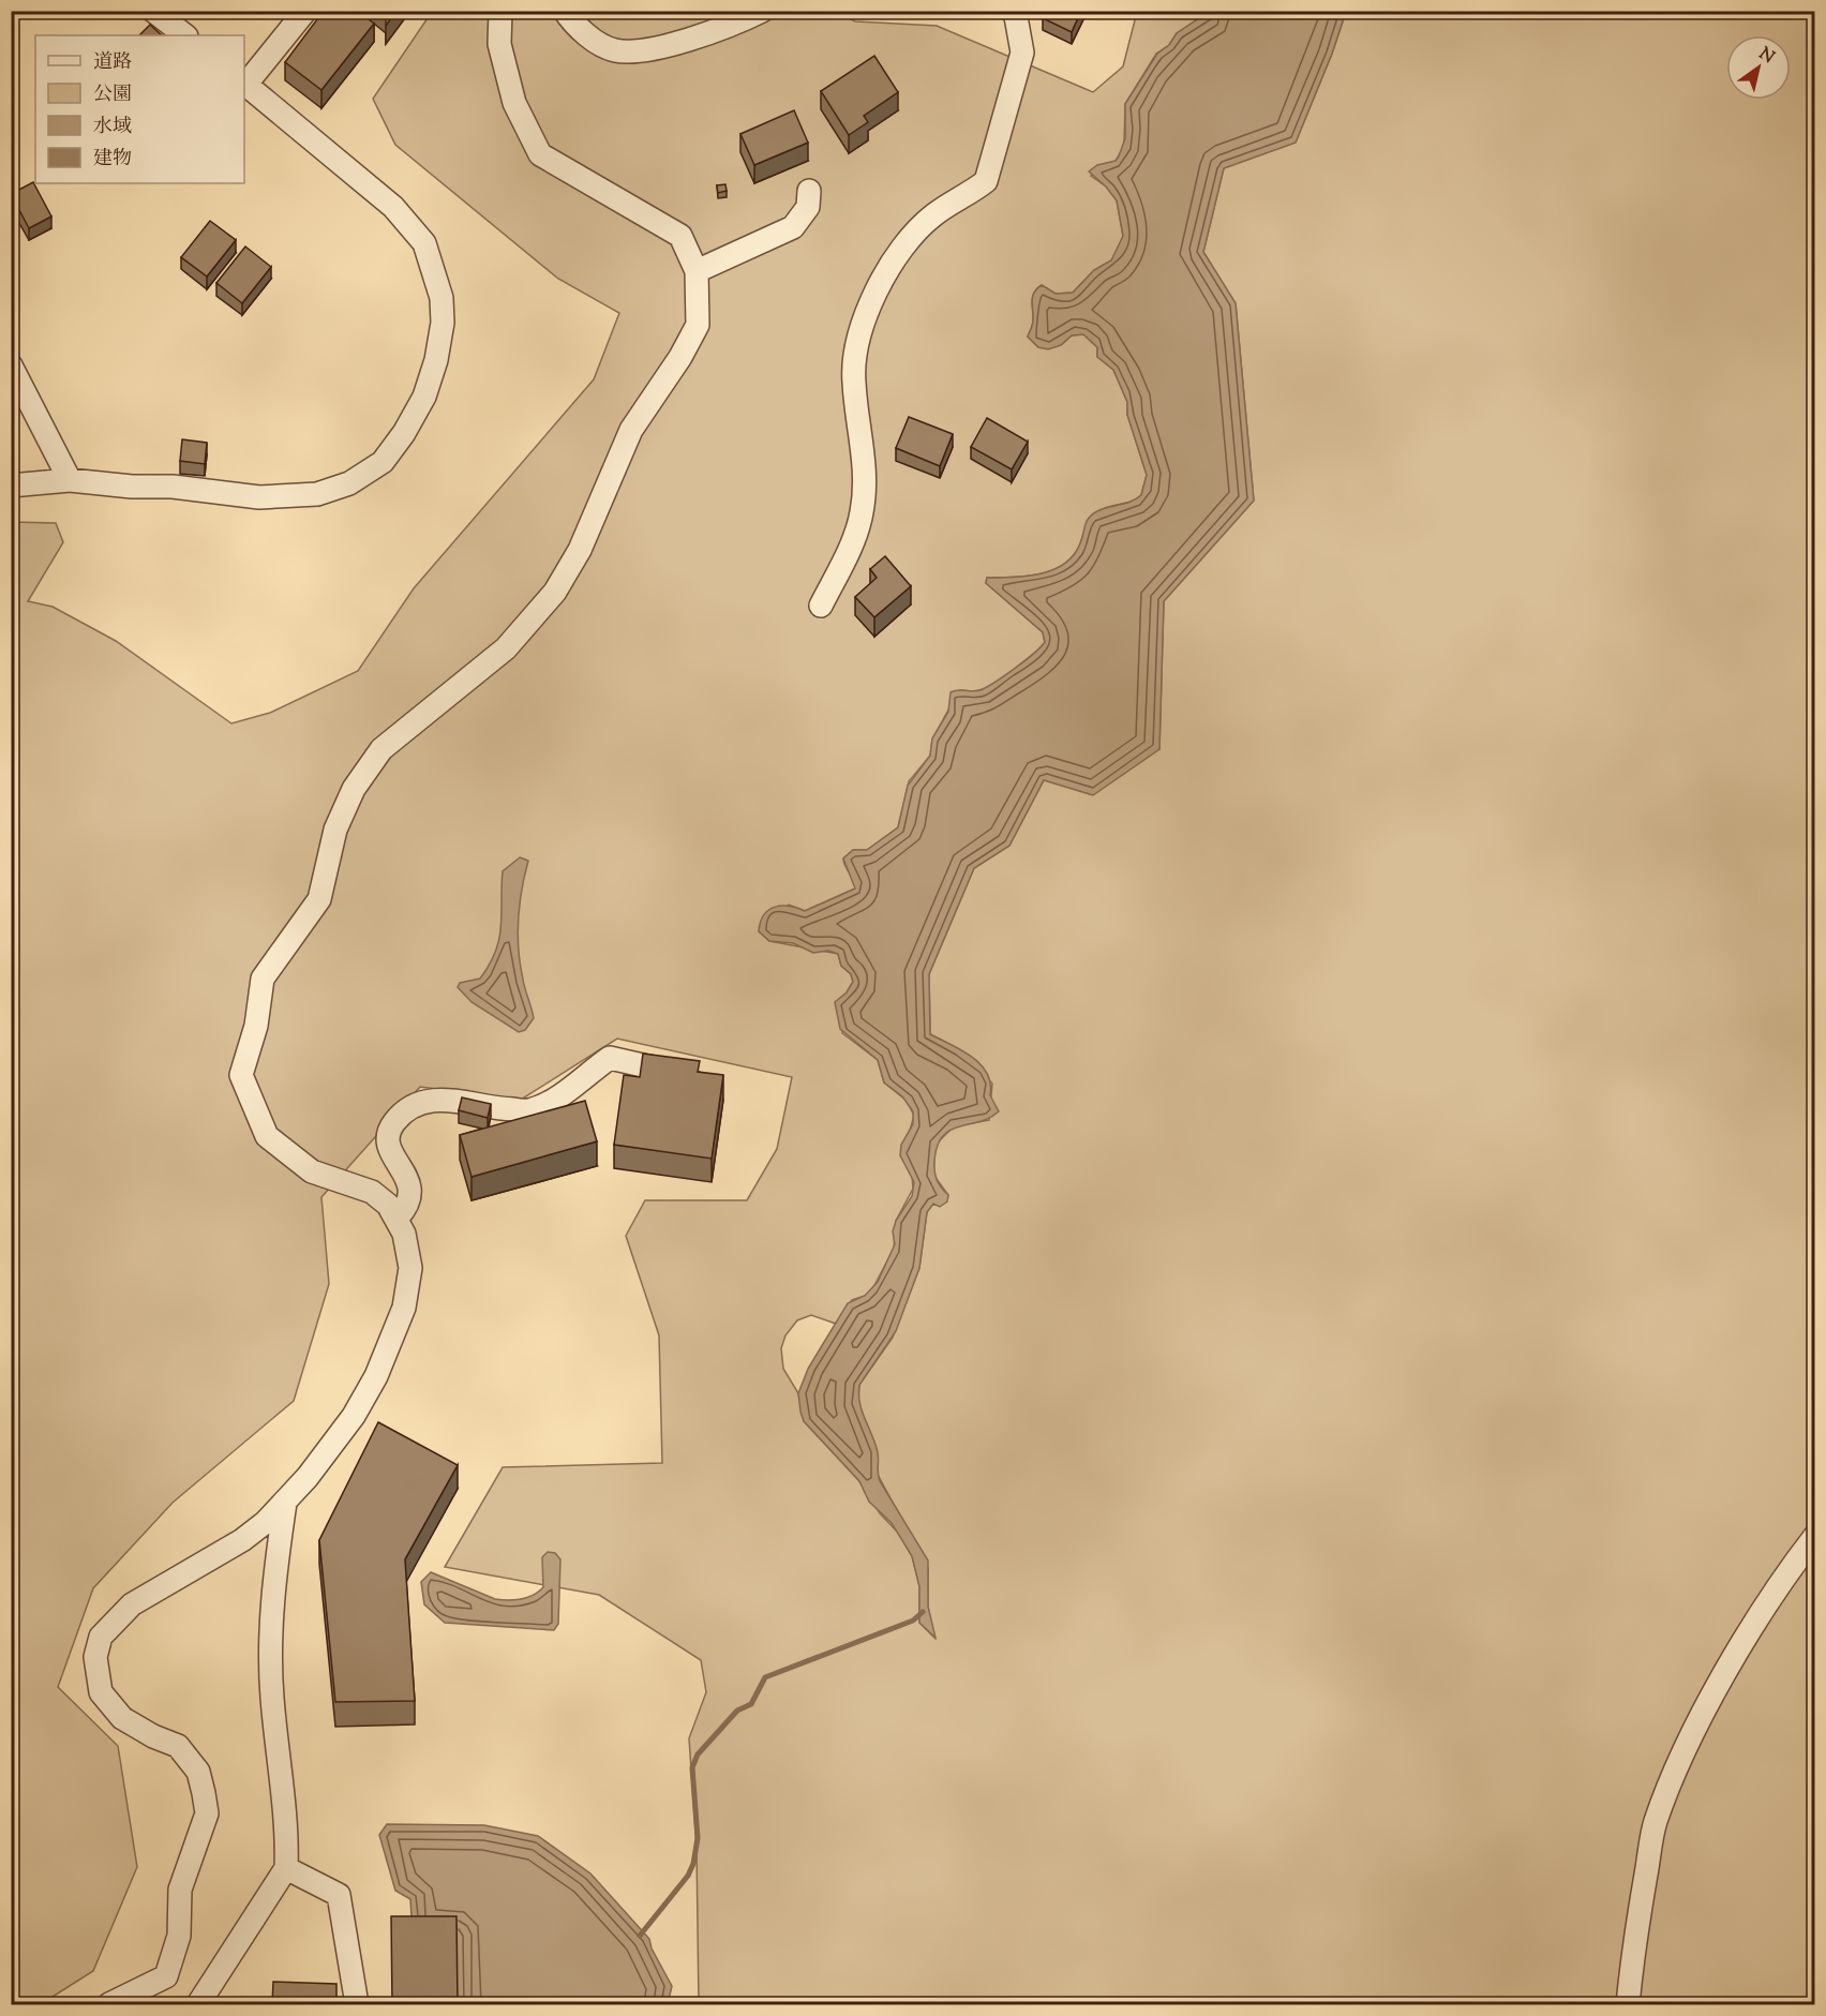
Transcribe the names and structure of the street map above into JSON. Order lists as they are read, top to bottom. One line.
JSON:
{"legend":["道路","公園","水域","建物"],"north":"top right"}
